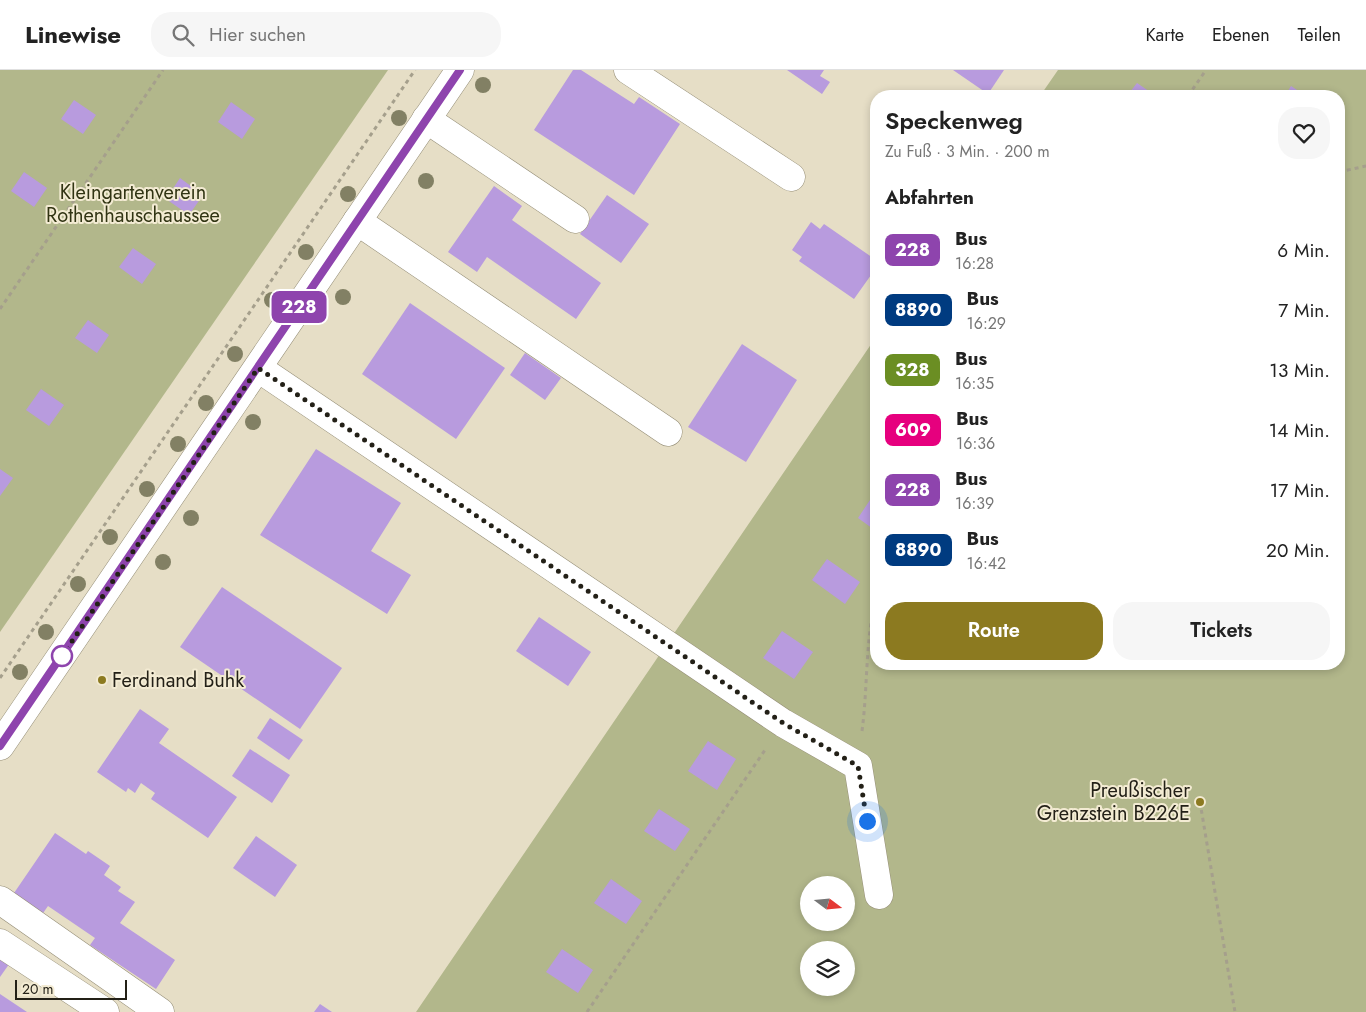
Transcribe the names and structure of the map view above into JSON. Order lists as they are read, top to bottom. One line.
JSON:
{"parks":["Kleingartenverein Rothenhauschaussee"],"places":["Ferdinand Buhk","Preußischer Grenzstein B226E"],"lines":["bus line 228"],"scale_bar":"20 m","north":"right","page":{"header":"Linewise","search":"Hier suchen","nav":["Karte","Ebenen","Teilen"],"on_map":"228","heading":[["Speckenweg","Zu Fuß · 3 Min. · 200 m"],"Abfahrten"],"list":[{"mark":"228","name":"Bus","note":"16:28","value":"6 Min."},{"mark":"8890","name":"Bus","note":"16:29","value":"7 Min."},{"mark":"328","name":"Bus","note":"16:35","value":"13 Min."},{"mark":"609","name":"Bus","note":"16:36","value":"14 Min."},{"mark":"228","name":"Bus","note":"16:39","value":"17 Min."},{"mark":"8890","name":"Bus","note":"16:42","value":"20 Min."}],"buttons":["Route","Tickets"],"scale":"20 m"}}
